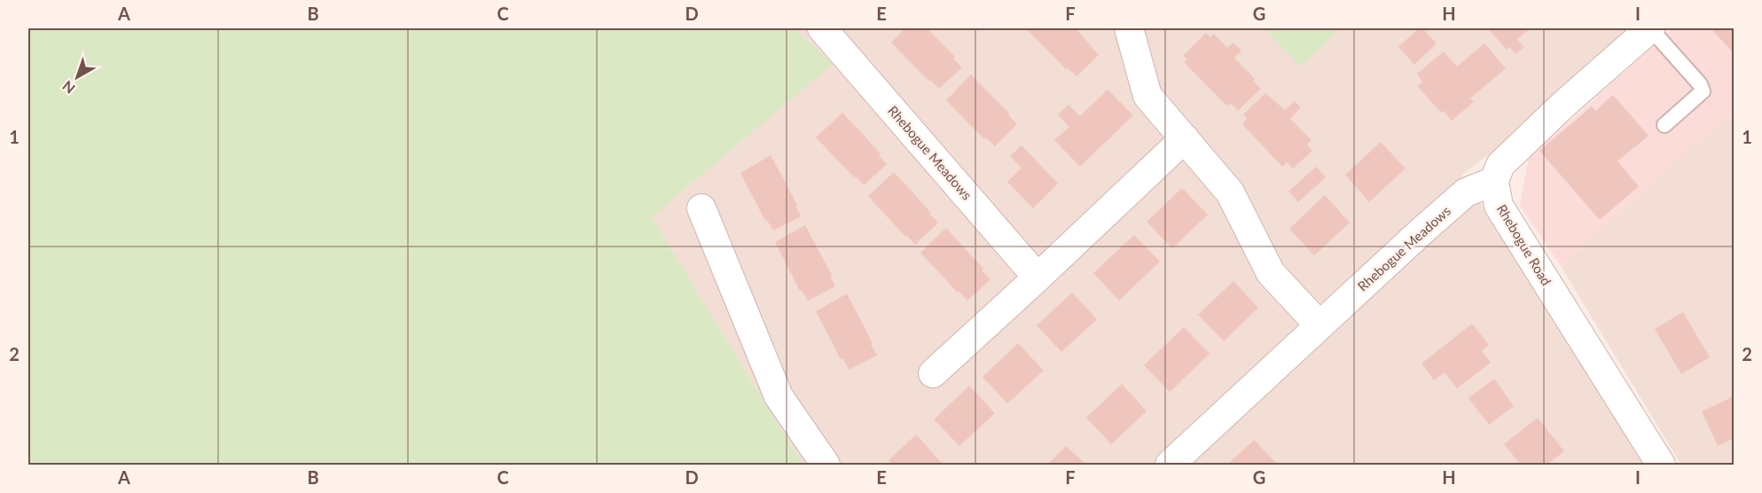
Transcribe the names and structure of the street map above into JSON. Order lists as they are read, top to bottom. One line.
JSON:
{"streets":{"street":["Rhebogue Meadows","Rhebogue Road"]},"crossings":[["Rhebogue Meadows","Rhebogue Road"]],"north":"bottom left","grid":{"columns":["A","B","C","D","E","F","G","H","I"],"rows":["1","2"]}}
